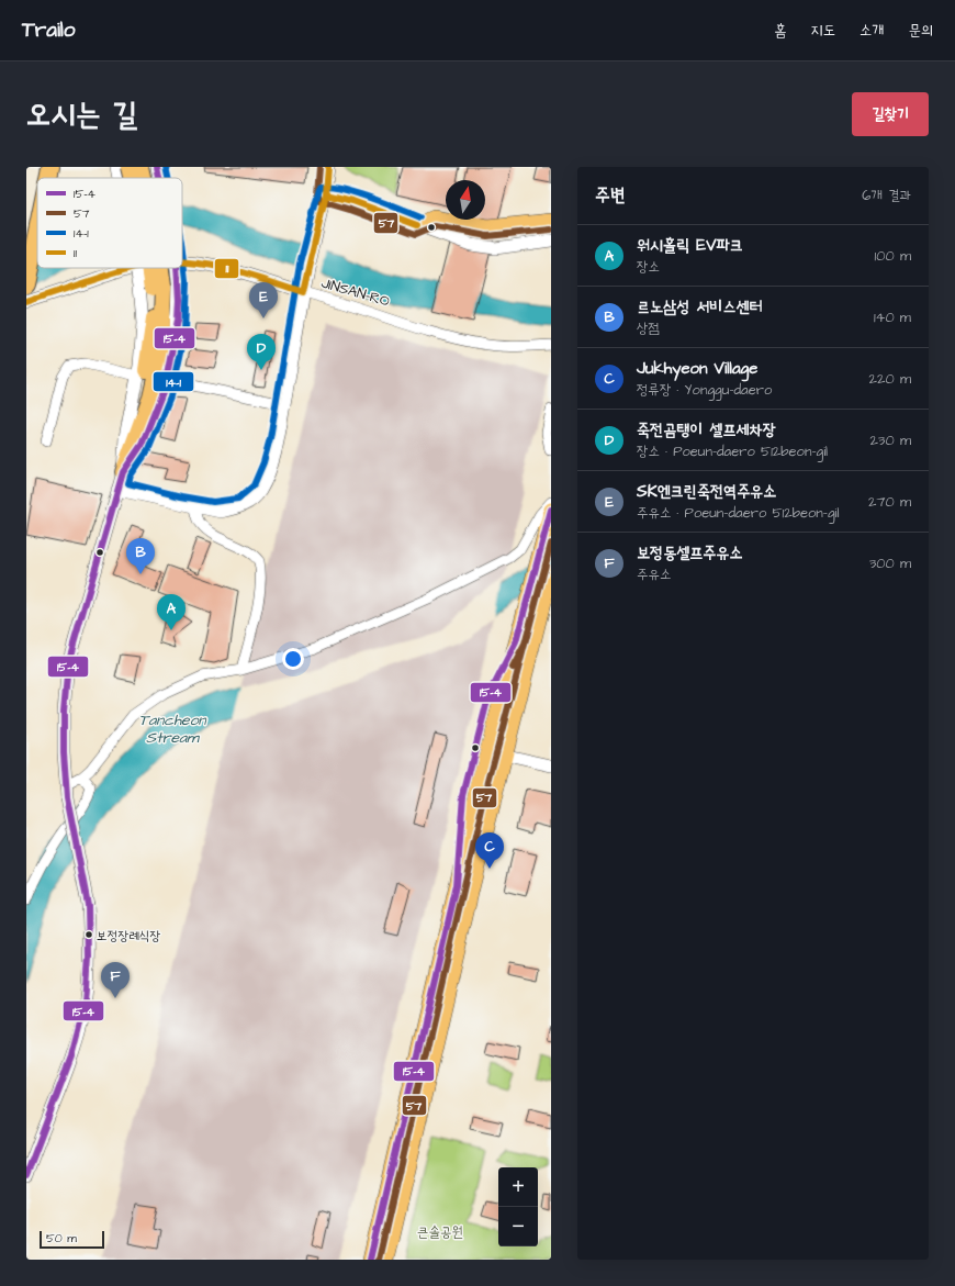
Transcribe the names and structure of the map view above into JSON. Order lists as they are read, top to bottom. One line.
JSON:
{"streets":{"street":["JINSAN-RO"]},"water":["Tancheon Stream"],"parks":["큰솔공원"],"places":["보정장례식장"],"lines":["transit line 15-4","transit line 57","transit line 14-1","transit line 11"],"legend":["15-4","57","14-1","11"],"scale_bar":"50 m","north":"top","page":{"header":"Trailo","nav":["홈","지도","소개","문의"],"buttons":"길찾기","title":"오시는 길","heading":["주변","6개 결과"],"list":[{"mark":"A","name":"워시홀릭 EV파크","note":"장소","value":"100 m"},{"mark":"B","name":"르노삼성 서비스센터","note":"상점","value":"140 m"},{"mark":"C","name":"Jukhyeon Village","note":"정류장 · Yonggu-daero","value":"220 m"},{"mark":"D","name":"죽전곰탱이 셀프세차장","note":"장소 · Poeun-daero 512beon-gil","value":"230 m"},{"mark":"E","name":"SK엔크린죽전역주유소","note":"주유소 · Poeun-daero 512beon-gil","value":"270 m"},{"mark":"F","name":"보정동셀프주유소","note":"주유소","value":"300 m"}],"pins":["E","D","B","A","C","F"],"map_buttons":["+","−"],"scale":"50 m"}}
